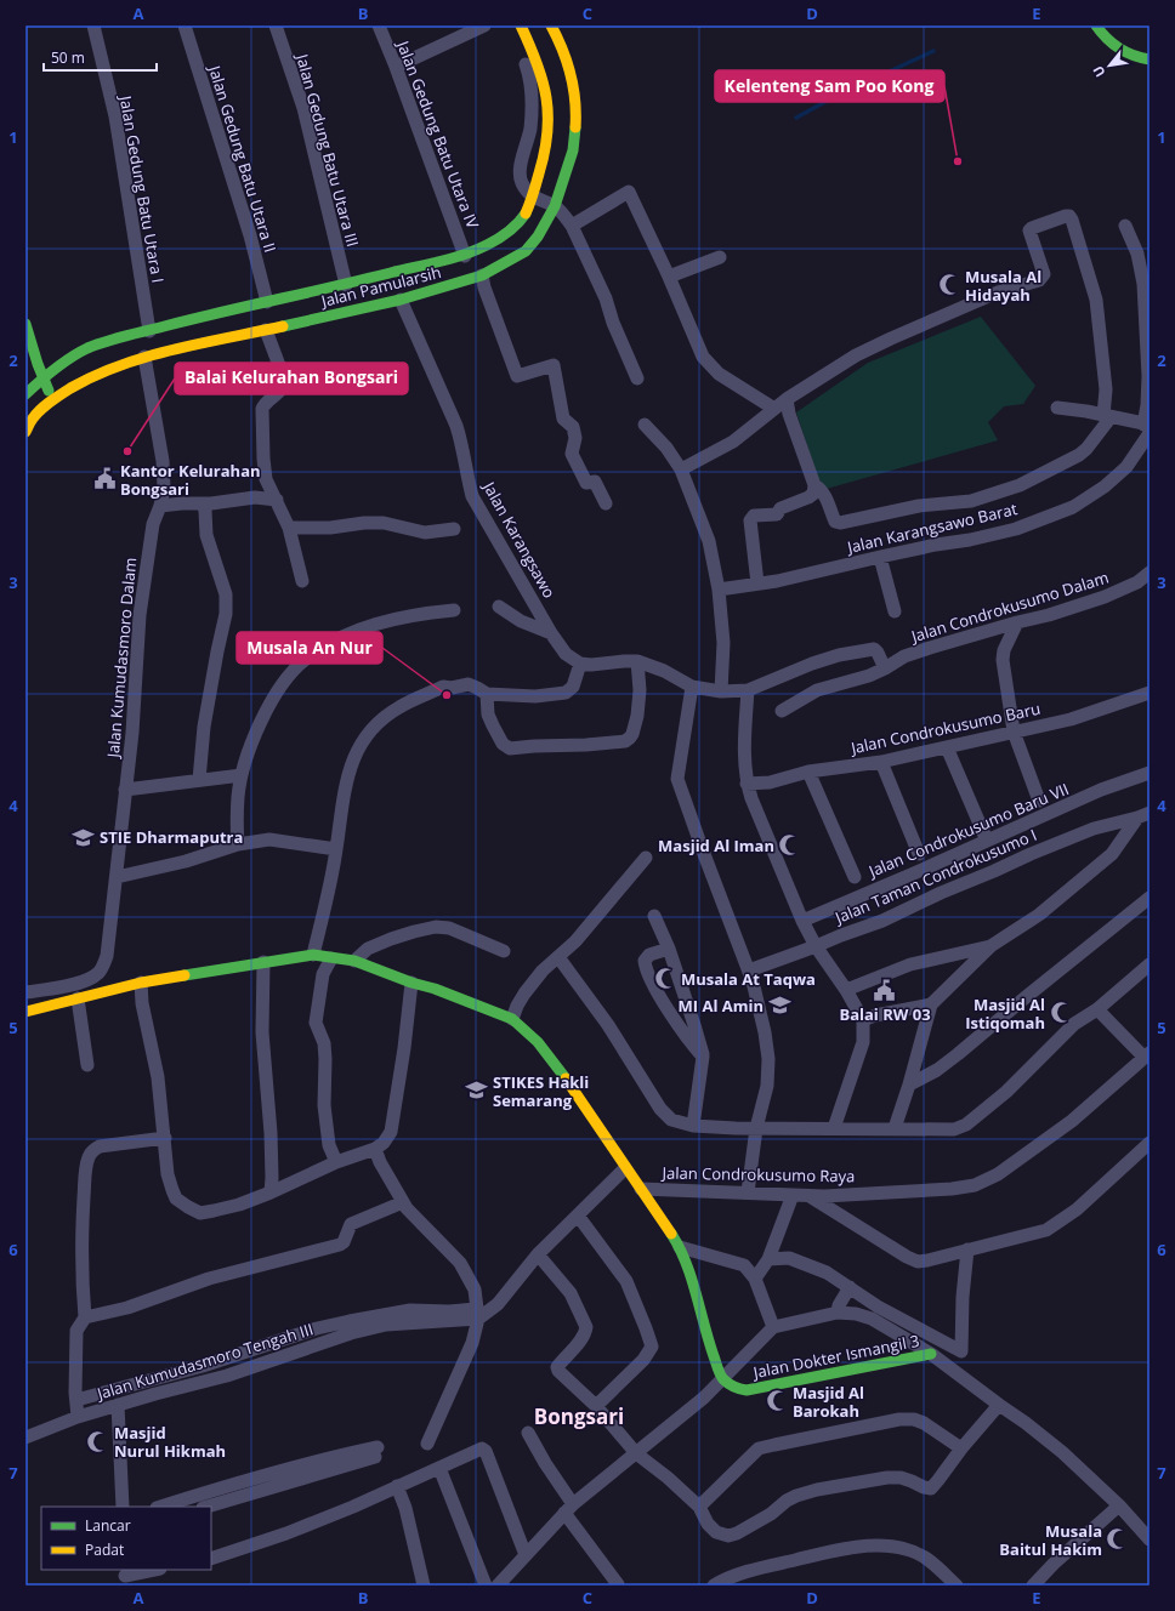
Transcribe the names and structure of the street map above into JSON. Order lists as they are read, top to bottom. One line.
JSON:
{"streets":{"main road":["Jalan Pamularsih","Jalan Dokter Ismangil 3"],"street":["Jalan Gedung Batu Utara IV","Jalan Gedung Batu Utara III","Jalan Gedung Batu Utara II","Jalan Gedung Batu Utara I","Jalan Karangsawo Barat","Jalan Karangsawo","Jalan Condrokusumo Dalam","Jalan Kumudasmoro Dalam","Jalan Condrokusumo Baru","Jalan Condrokusumo Baru VII","Jalan Taman Condrokusumo I","Jalan Condrokusumo Raya","Jalan Kumudasmoro Tengah III"]},"crossings":[["Jalan Gedung Batu Utara IV","Jalan Pamularsih"],["Jalan Gedung Batu Utara III","Jalan Pamularsih"],["Jalan Gedung Batu Utara II","Jalan Pamularsih"],["Jalan Gedung Batu Utara I","Jalan Pamularsih"],["Jalan Pamularsih","Jalan Karangsawo"],["Jalan Pamularsih","Jalan Kumudasmoro Dalam"]],"districts":["Bongsari"],"places":{"other":["Kelenteng Sam Poo Kong","Balai Kelurahan Bongsari","Musala An Nur"],"mosque":["Musala Al Hidayah","Masjid Al Iman","Musala At Taqwa","Masjid Al Istiqomah","Masjid Al Barokah","Masjid Nurul Hikmah","Musala Baitul Hakim"],"public building":["Kantor Kelurahan Bongsari","Balai RW 03"],"school or university":["STIE Dharmaputra","MI Al Amin","STIKES Hakli Semarang"]},"legend":["Lancar","Padat"],"scale_bar":"50 m","north":"bottom left","grid":{"columns":["A","B","C","D","E"],"rows":["1","2","3","4","5","6","7"]}}
